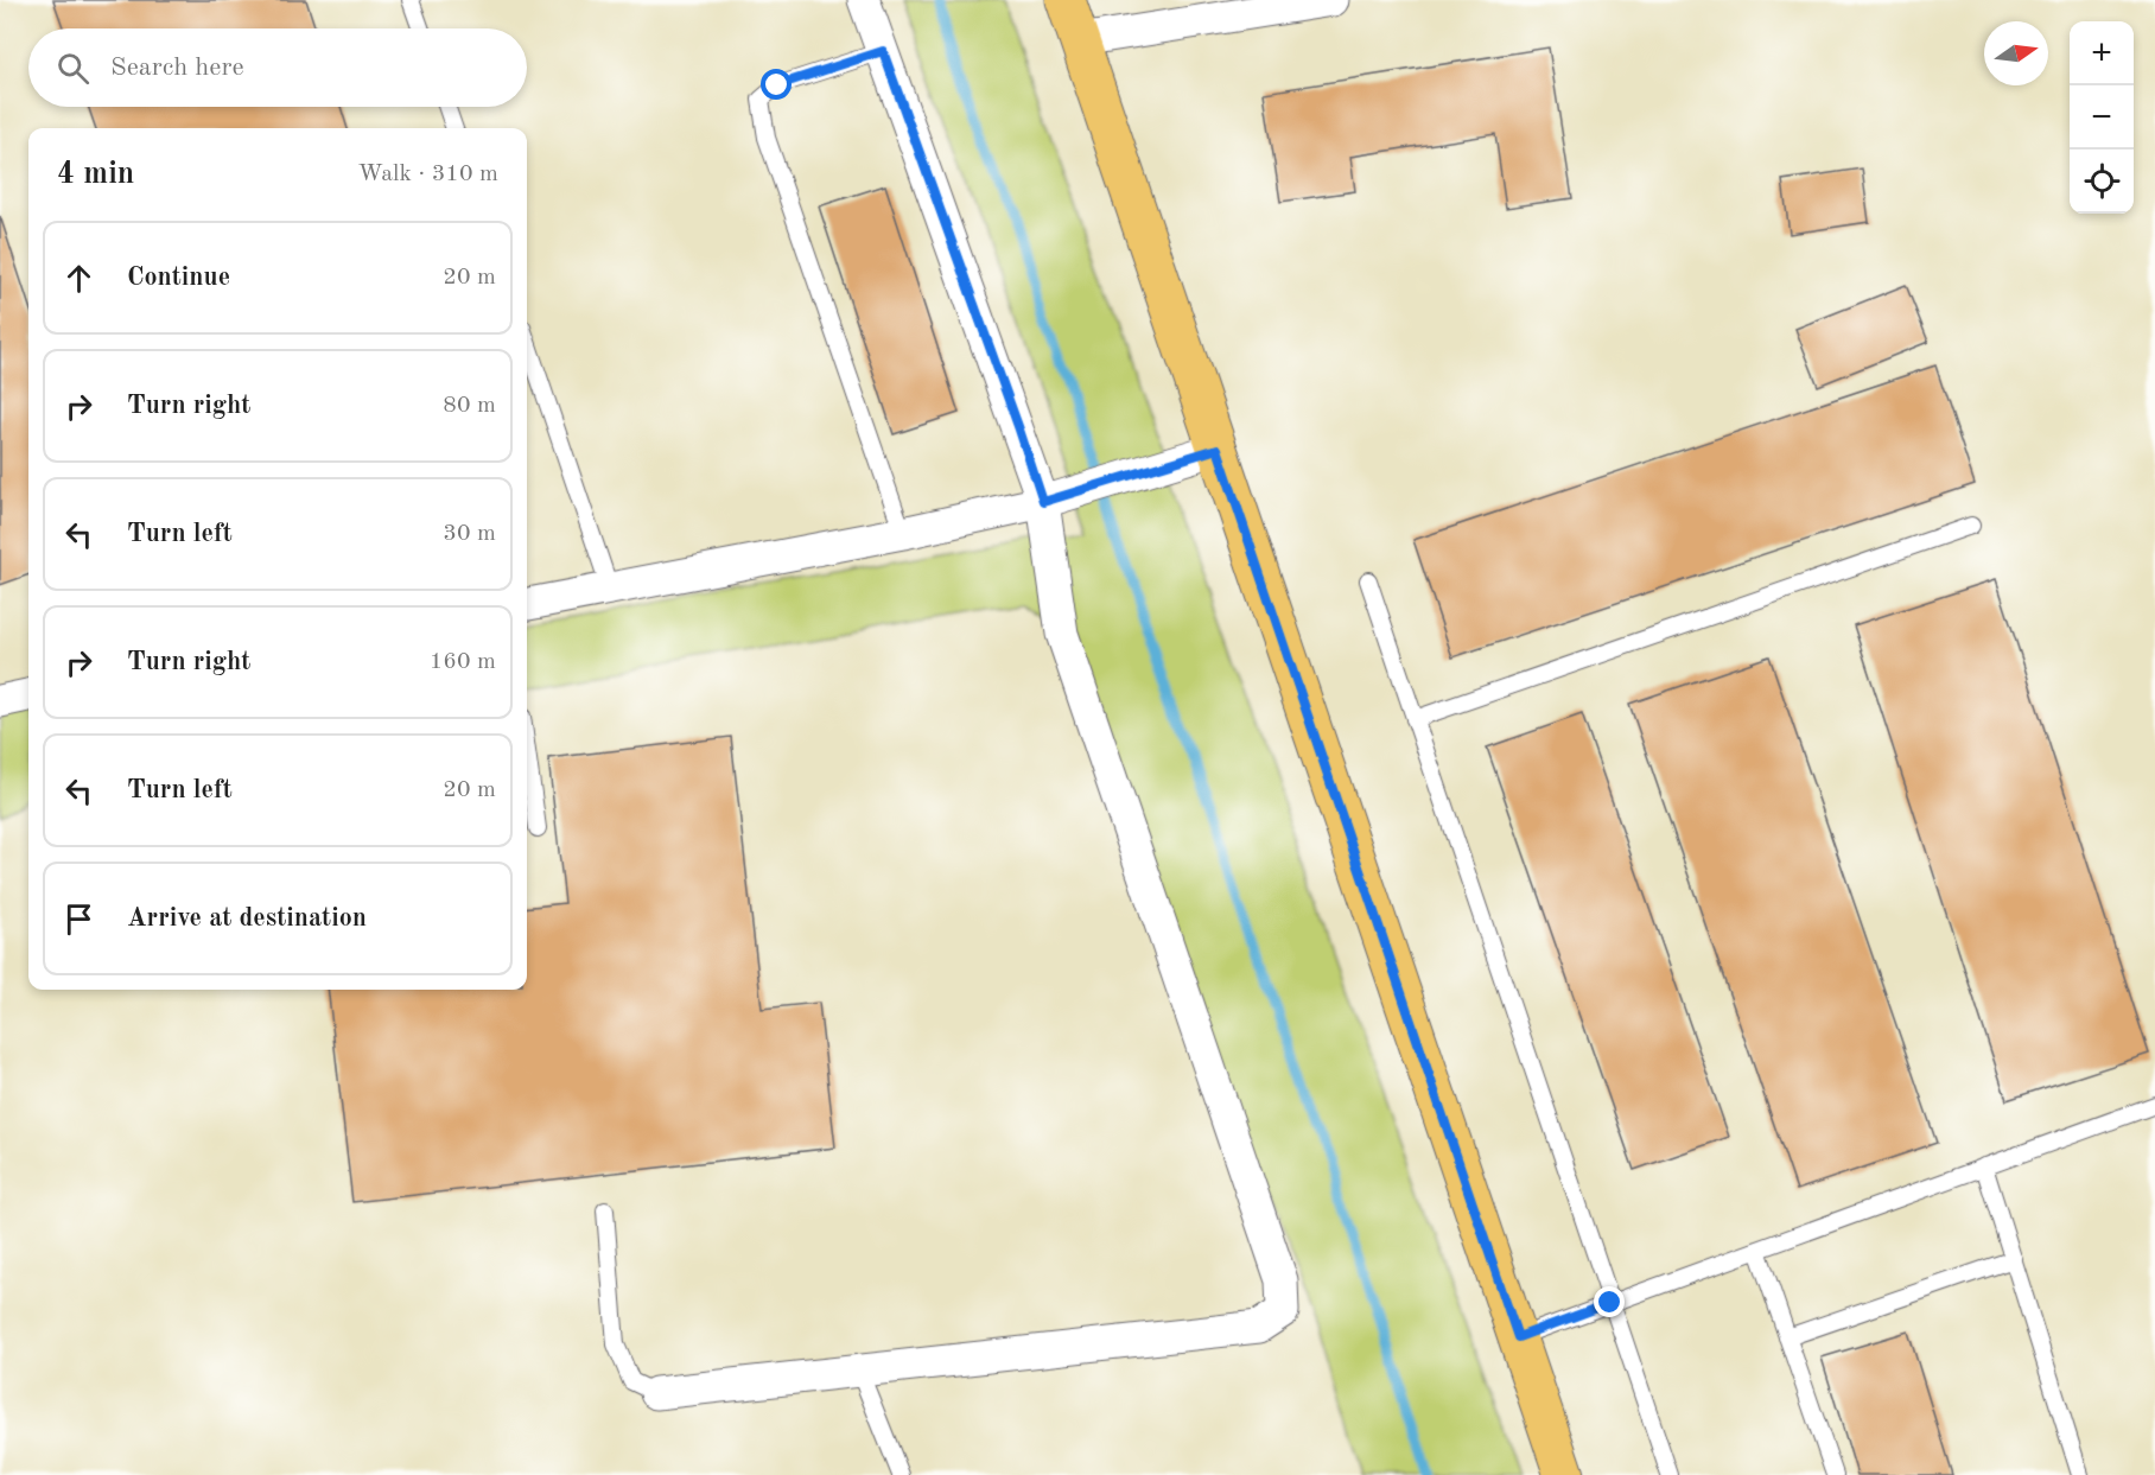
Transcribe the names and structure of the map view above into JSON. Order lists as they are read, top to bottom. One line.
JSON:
{"north":"right","page":{"map_buttons":["+","−"],"search":"Search here","heading":["4 min","Walk · 310 m"],"list":[["Continue","20 m"],["Turn right","80 m"],["Turn left","30 m"],["Turn right","160 m"],["Turn left","20 m"],"Arrive at destination"]}}
